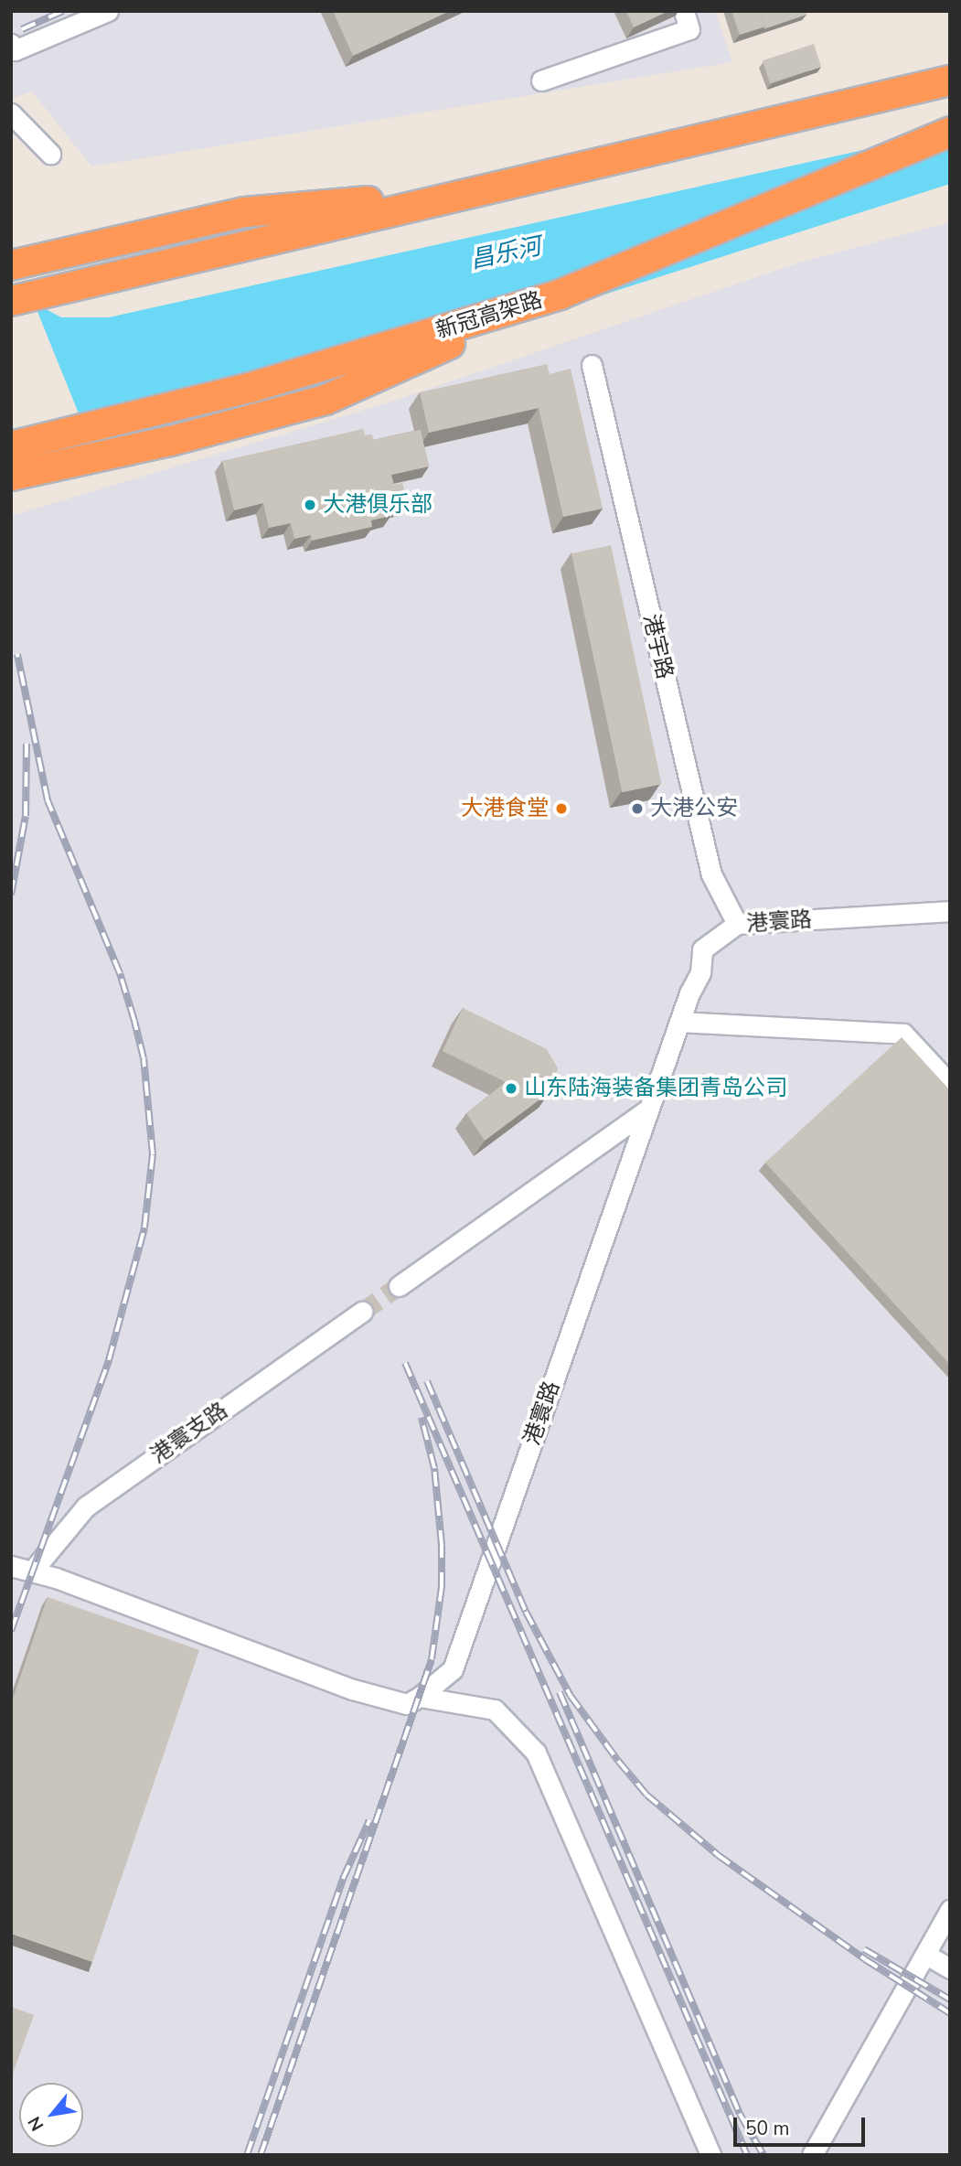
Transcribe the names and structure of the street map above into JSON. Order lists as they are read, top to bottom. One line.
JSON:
{"streets":{"highway":["新冠高架路"],"lane":["港宇路","港寰路","港寰支路"]},"crossings":[["港宇路","港寰路"]],"water":["昌乐河"],"places":["大港俱乐部","大港食堂","大港公安","山东陆海装备集团青岛公司"],"scale_bar":"50 m","north":"bottom left"}
